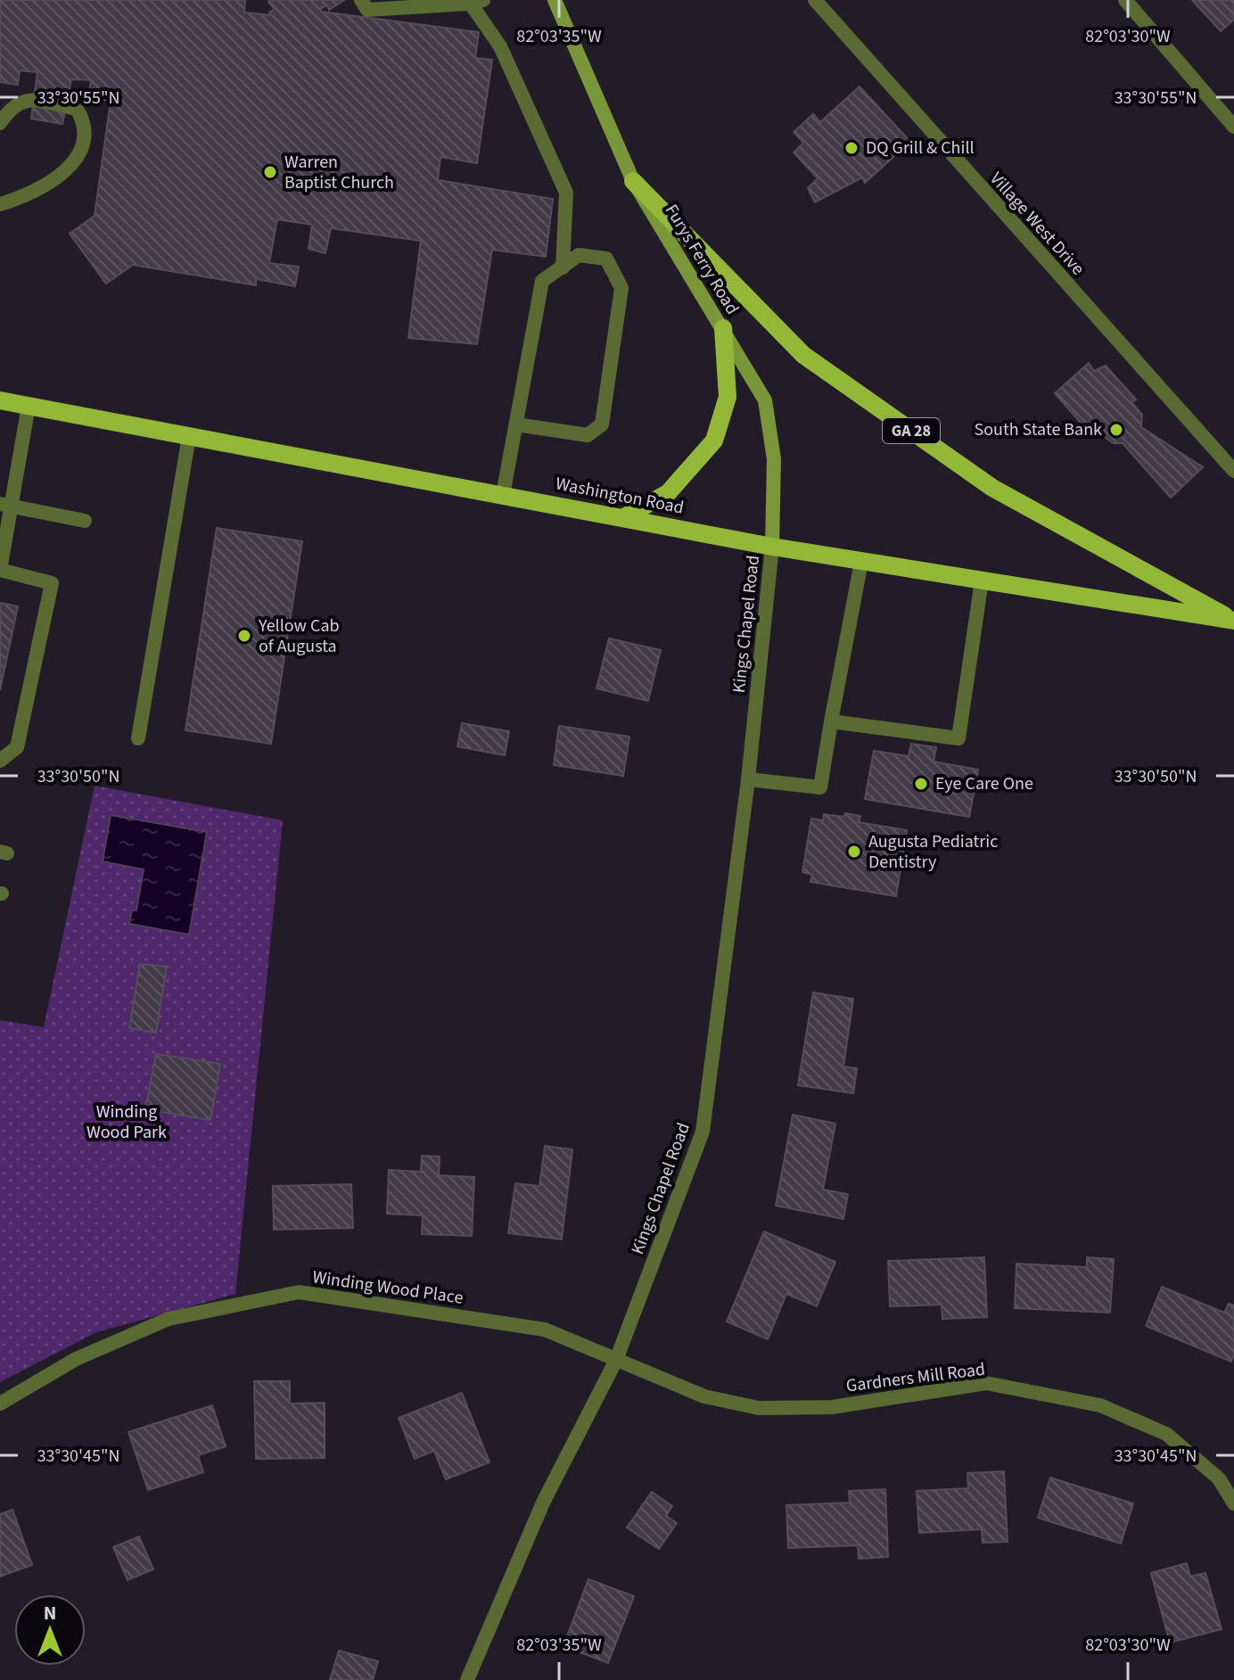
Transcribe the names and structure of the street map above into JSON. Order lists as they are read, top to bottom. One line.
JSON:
{"streets":{"main road":["Furys Ferry Road","GA 28","Washington Road"],"street":["Village West Drive","Kings Chapel Road","Winding Wood Place","Gardners Mill Road"]},"crossings":[["Furys Ferry Road","GA 28"],["Furys Ferry Road","Washington Road"],["Furys Ferry Road","Kings Chapel Road"],["GA 28","Washington Road"],["Washington Road","Kings Chapel Road"],["Kings Chapel Road","Winding Wood Place"],["Kings Chapel Road","Gardners Mill Road"],["Winding Wood Place","Gardners Mill Road"]],"parks":["Winding Wood Park"],"places":["DQ Grill & Chill","Warren Baptist Church","South State Bank","Yellow Cab of Augusta","Eye Care One","Augusta Pediatric Dentistry"],"north":"top","coordinates":["82°03'35\"W","82°03'30\"W","33°30'55\"N","33°30'50\"N","33°30'45\"N"]}
